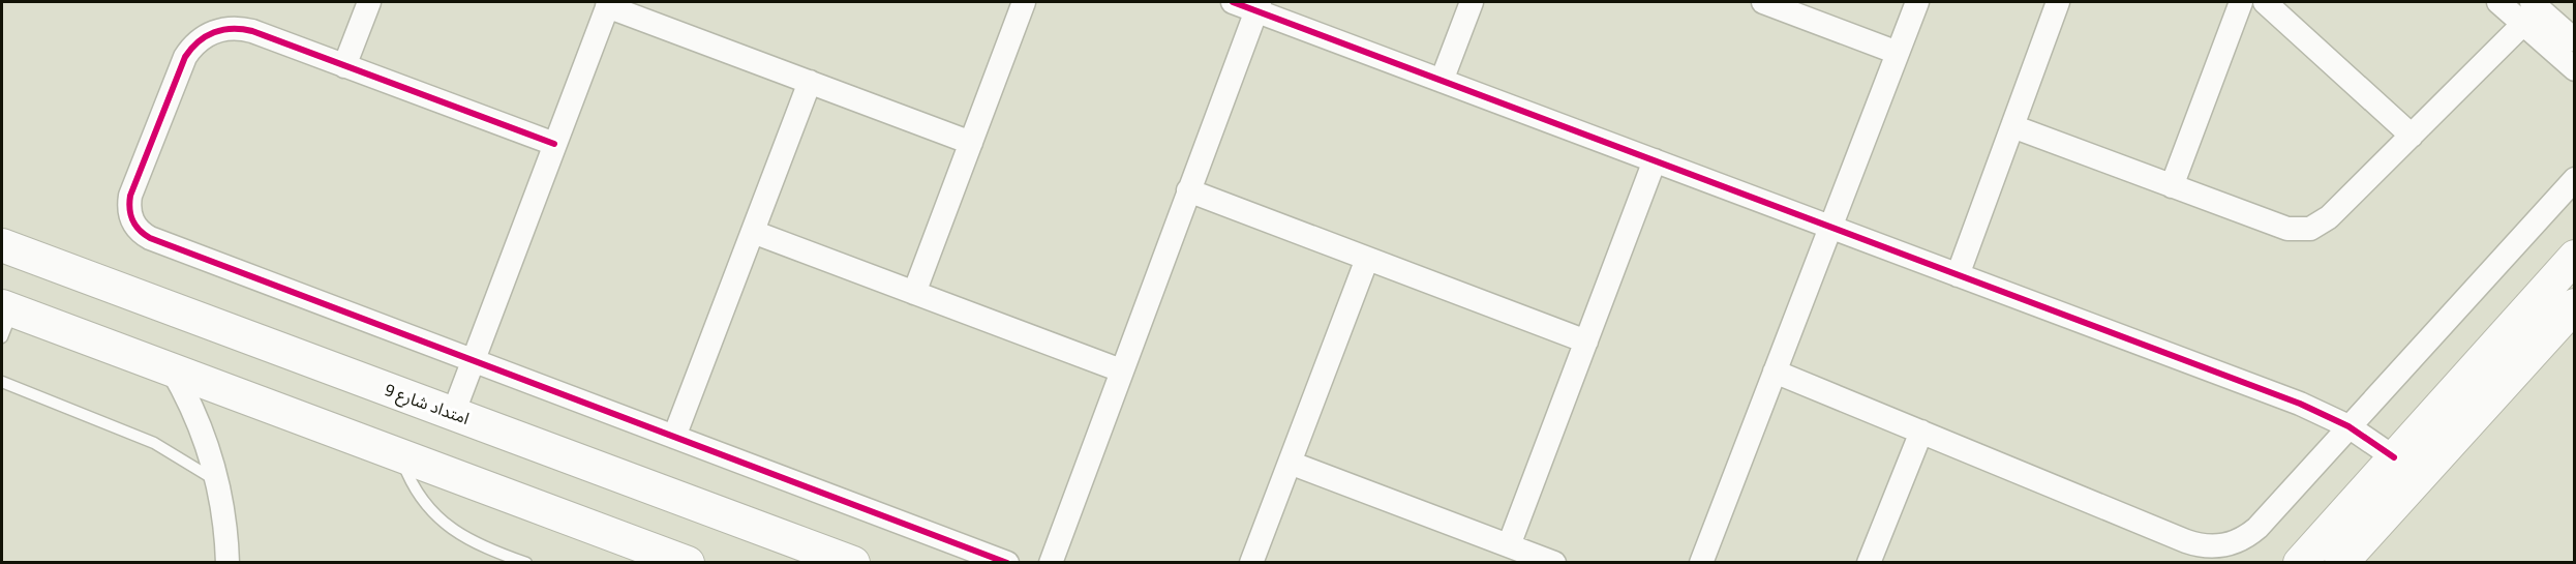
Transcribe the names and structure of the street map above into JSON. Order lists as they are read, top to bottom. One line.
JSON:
{"streets":{"street":["امتداد شارع 9"]}}
